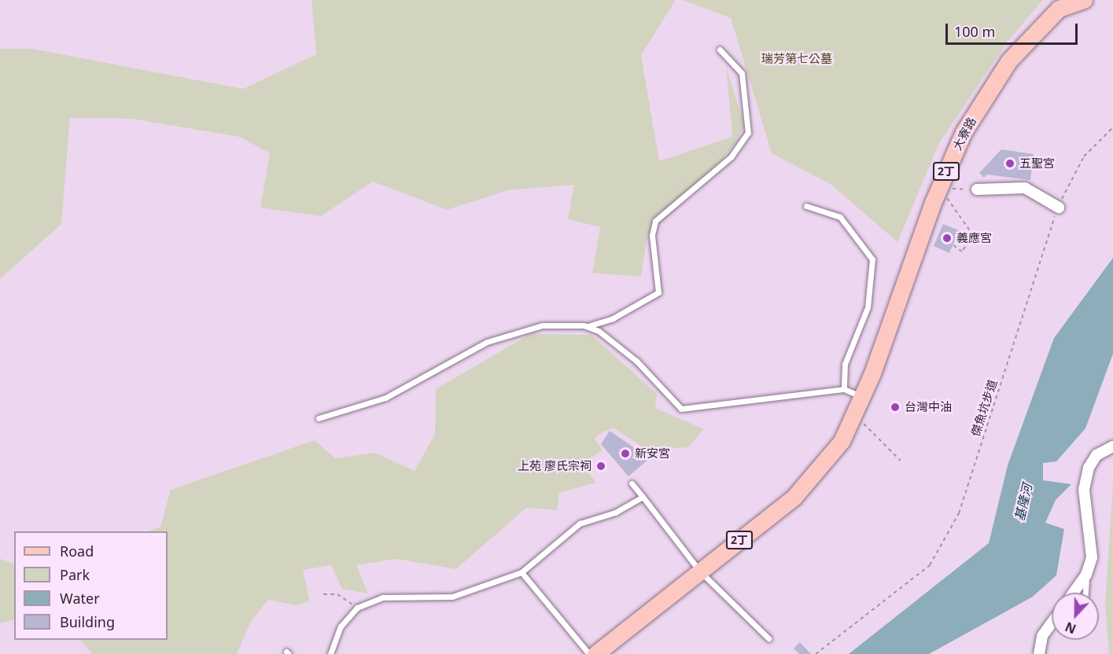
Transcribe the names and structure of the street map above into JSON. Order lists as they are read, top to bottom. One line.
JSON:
{"streets":{"main road":["大寮路","2丁"],"path":["傑魚坑步道"]},"crossings":[["大寮路","2丁"]],"water":["基隆河"],"parks":["瑞芳第七公墓"],"places":["五聖宮","義應宮","台灣中油","新安宮","上苑 廖氏宗祠"],"legend":["Road","Park","Water","Building"],"scale_bar":"100 m","north":"bottom"}
